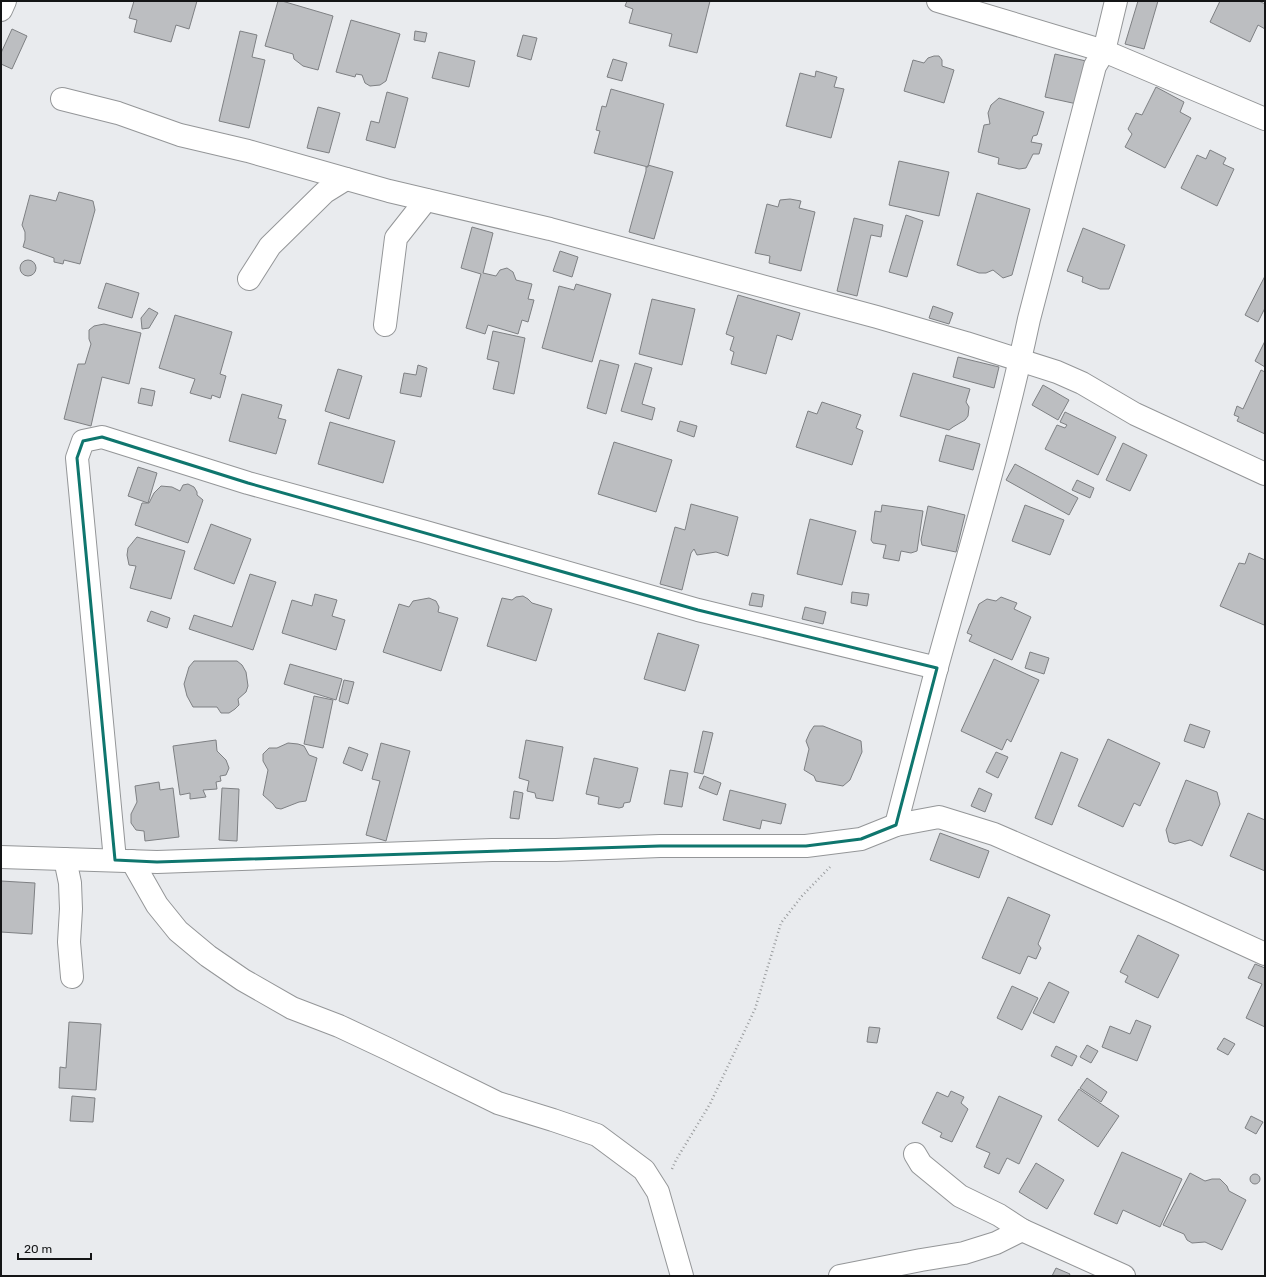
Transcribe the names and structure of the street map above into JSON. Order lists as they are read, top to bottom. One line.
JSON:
{"scale_bar":"20 m"}
